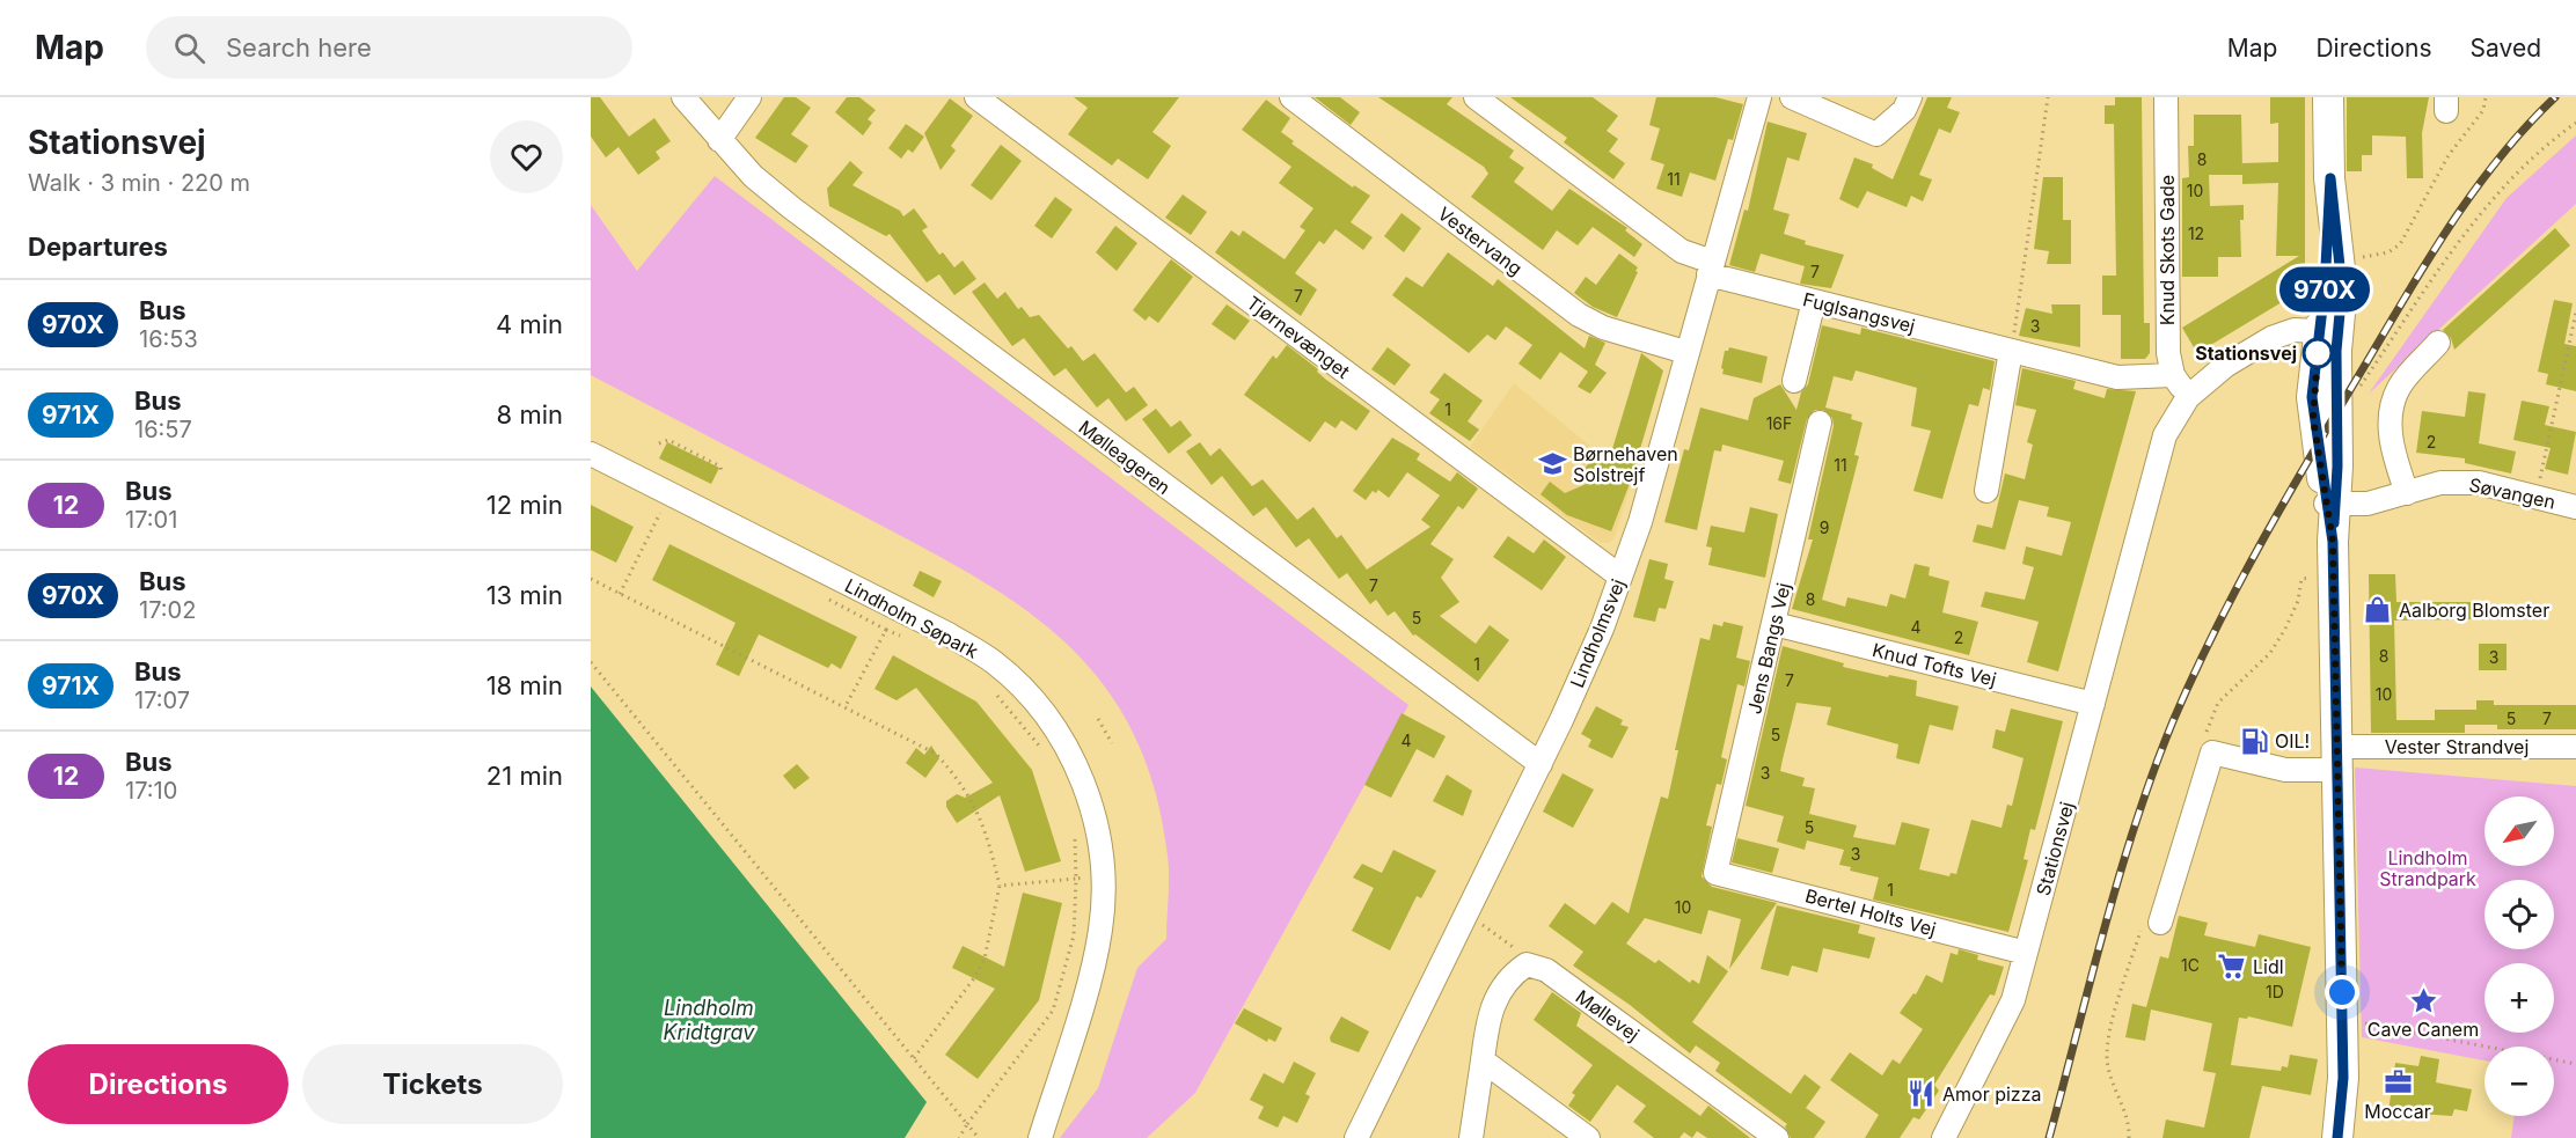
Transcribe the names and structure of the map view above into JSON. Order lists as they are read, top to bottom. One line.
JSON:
{"streets":{"street":["Vestervang","Knud Skots Gade","Fuglsangsvej","Tjørnevænget","Mølleageren","Søvangen","Lindholm Søpark","Lindholmsvej","Jens Bangs Vej","Knud Tofts Vej","Vester Strandvej","Stationsvej","Bertel Holts Vej","Møllevej"]},"crossings":[["Vestervang","Lindholmsvej"],["Knud Skots Gade","Fuglsangsvej"],["Knud Skots Gade","Stationsvej"],["Fuglsangsvej","Lindholmsvej"],["Tjørnevænget","Lindholmsvej"],["Mølleageren","Lindholmsvej"],["Jens Bangs Vej","Knud Tofts Vej"],["Jens Bangs Vej","Bertel Holts Vej"],["Knud Tofts Vej","Stationsvej"],["Stationsvej","Bertel Holts Vej"]],"water":["Lindholm Kridtgrav"],"parks":["Lindholm Strandpark"],"places":{"other":["Stationsvej"],"school or university":["Børnehaven Solstrejf"],"shop":["Aalborg Blomster"],"fuel station":["OIL!"],"supermarket":["Lidl"],"place":["Cave Canem"],"office":["Moccar"],"restaurant":["Amor pizza"]},"lines":["bus line 970X"],"house_numbers":["8","11","10","12","7","7","3","1","16F","2","11","9","7","8","5","4","2","8","3","1","7","10","5","7","5","4","3","5","3","1","10","1C","1D"],"north":"bottom left","page":{"header":"Map","search":"Search here","nav":["Map","Directions","Saved"],"heading":[["Stationsvej","Walk · 3 min · 220 m"],"Departures"],"on_map":"970X","list":[{"mark":"970X","name":"Bus","note":"16:53","value":"4 min"},{"mark":"971X","name":"Bus","note":"16:57","value":"8 min"},{"mark":"12","name":"Bus","note":"17:01","value":"12 min"},{"mark":"970X","name":"Bus","note":"17:02","value":"13 min"},{"mark":"971X","name":"Bus","note":"17:07","value":"18 min"},{"mark":"12","name":"Bus","note":"17:10","value":"21 min"}],"map_buttons":["+","−"],"buttons":["Directions","Tickets"]}}
